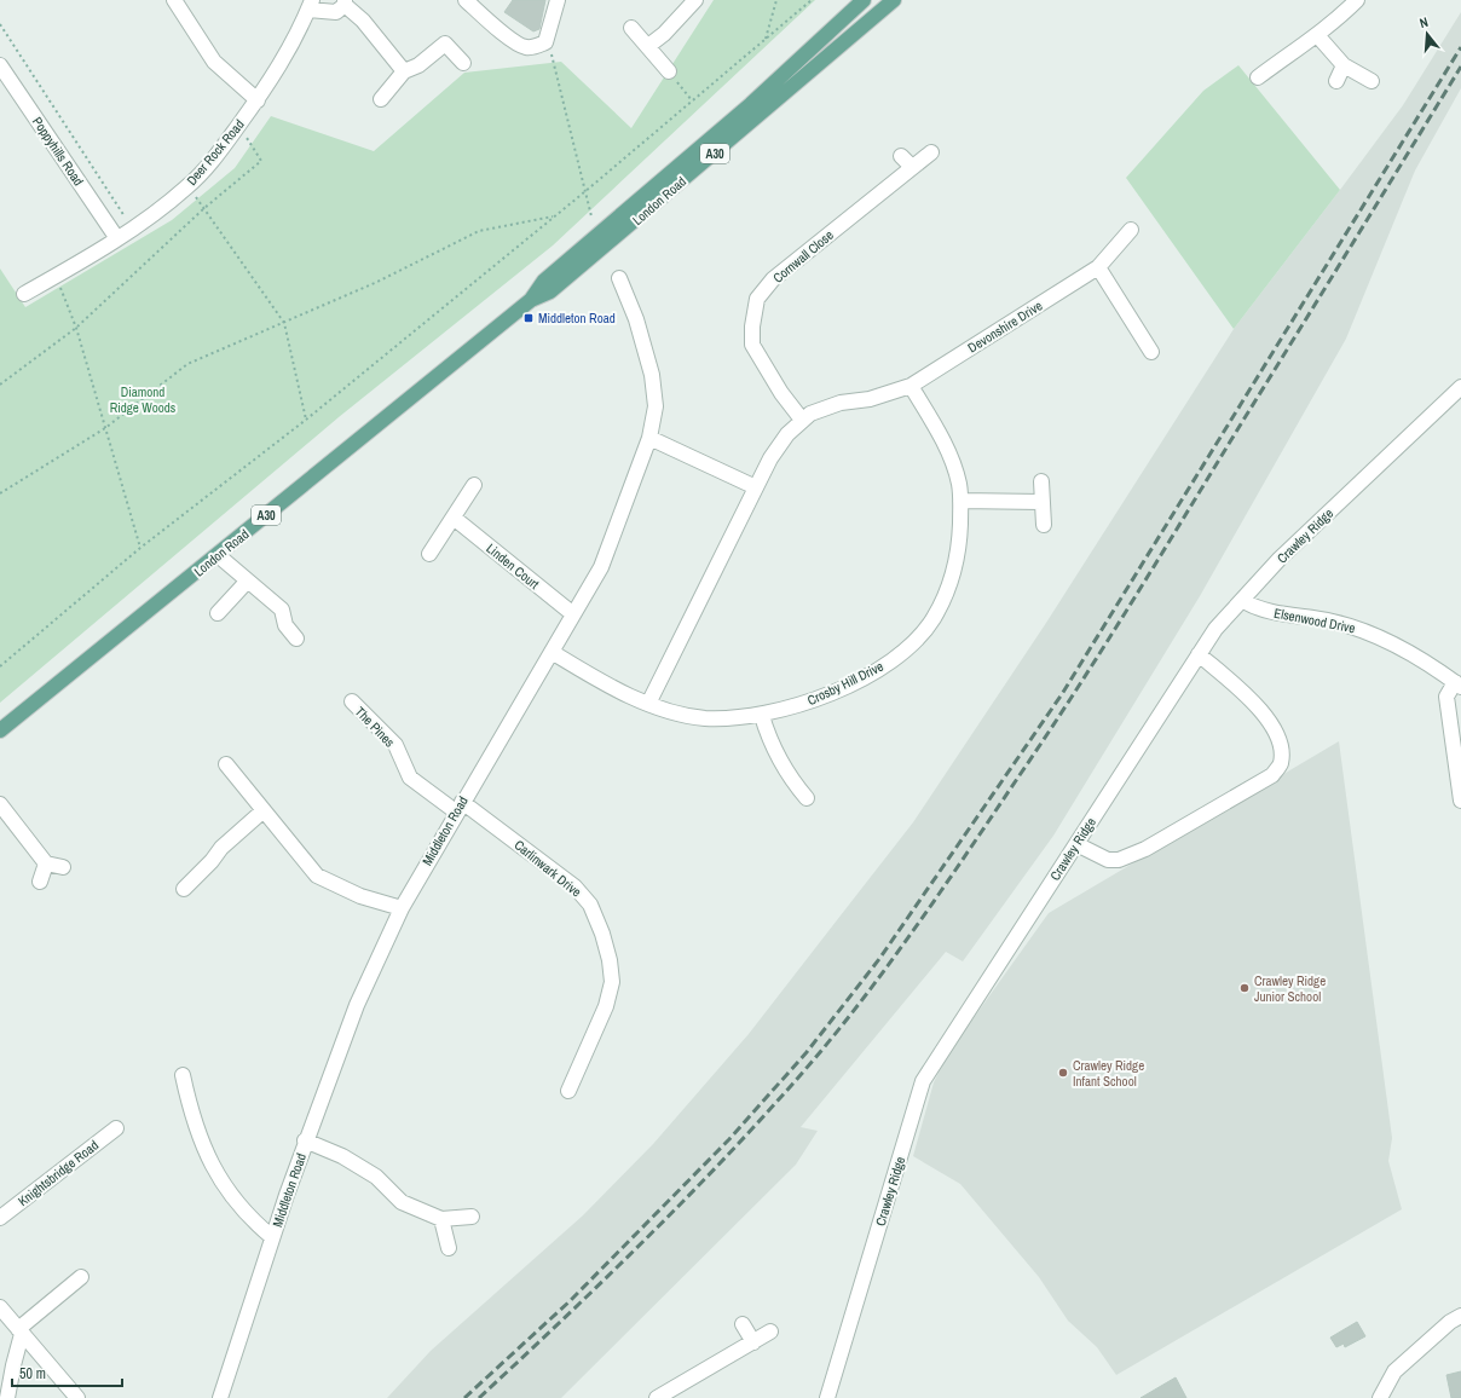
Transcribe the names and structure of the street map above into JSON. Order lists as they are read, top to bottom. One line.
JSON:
{"streets":{"main road":["A30","London Road"],"street":["Poppyhills Road","Deer Rock Road","Cornwall Close","Devonshire Drive","Crawley Ridge","Linden Court","Elsenwood Drive","Crosby Hill Drive","The Pines","Middleton Road","Carlinwark Drive","Knightsbridge Road"]},"crossings":[["Poppyhills Road","Deer Rock Road"],["Devonshire Drive","Crosby Hill Drive"],["Crawley Ridge","Elsenwood Drive"],["Linden Court","Middleton Road"],["Crosby Hill Drive","Middleton Road"],["The Pines","Middleton Road"],["The Pines","Carlinwark Drive"],["Middleton Road","Carlinwark Drive"]],"parks":["Diamond Ridge Woods"],"places":{"transit":["Middleton Road"],"other":["Crawley Ridge Junior School","Crawley Ridge Infant School"]},"scale_bar":"50 m","north":"top"}
